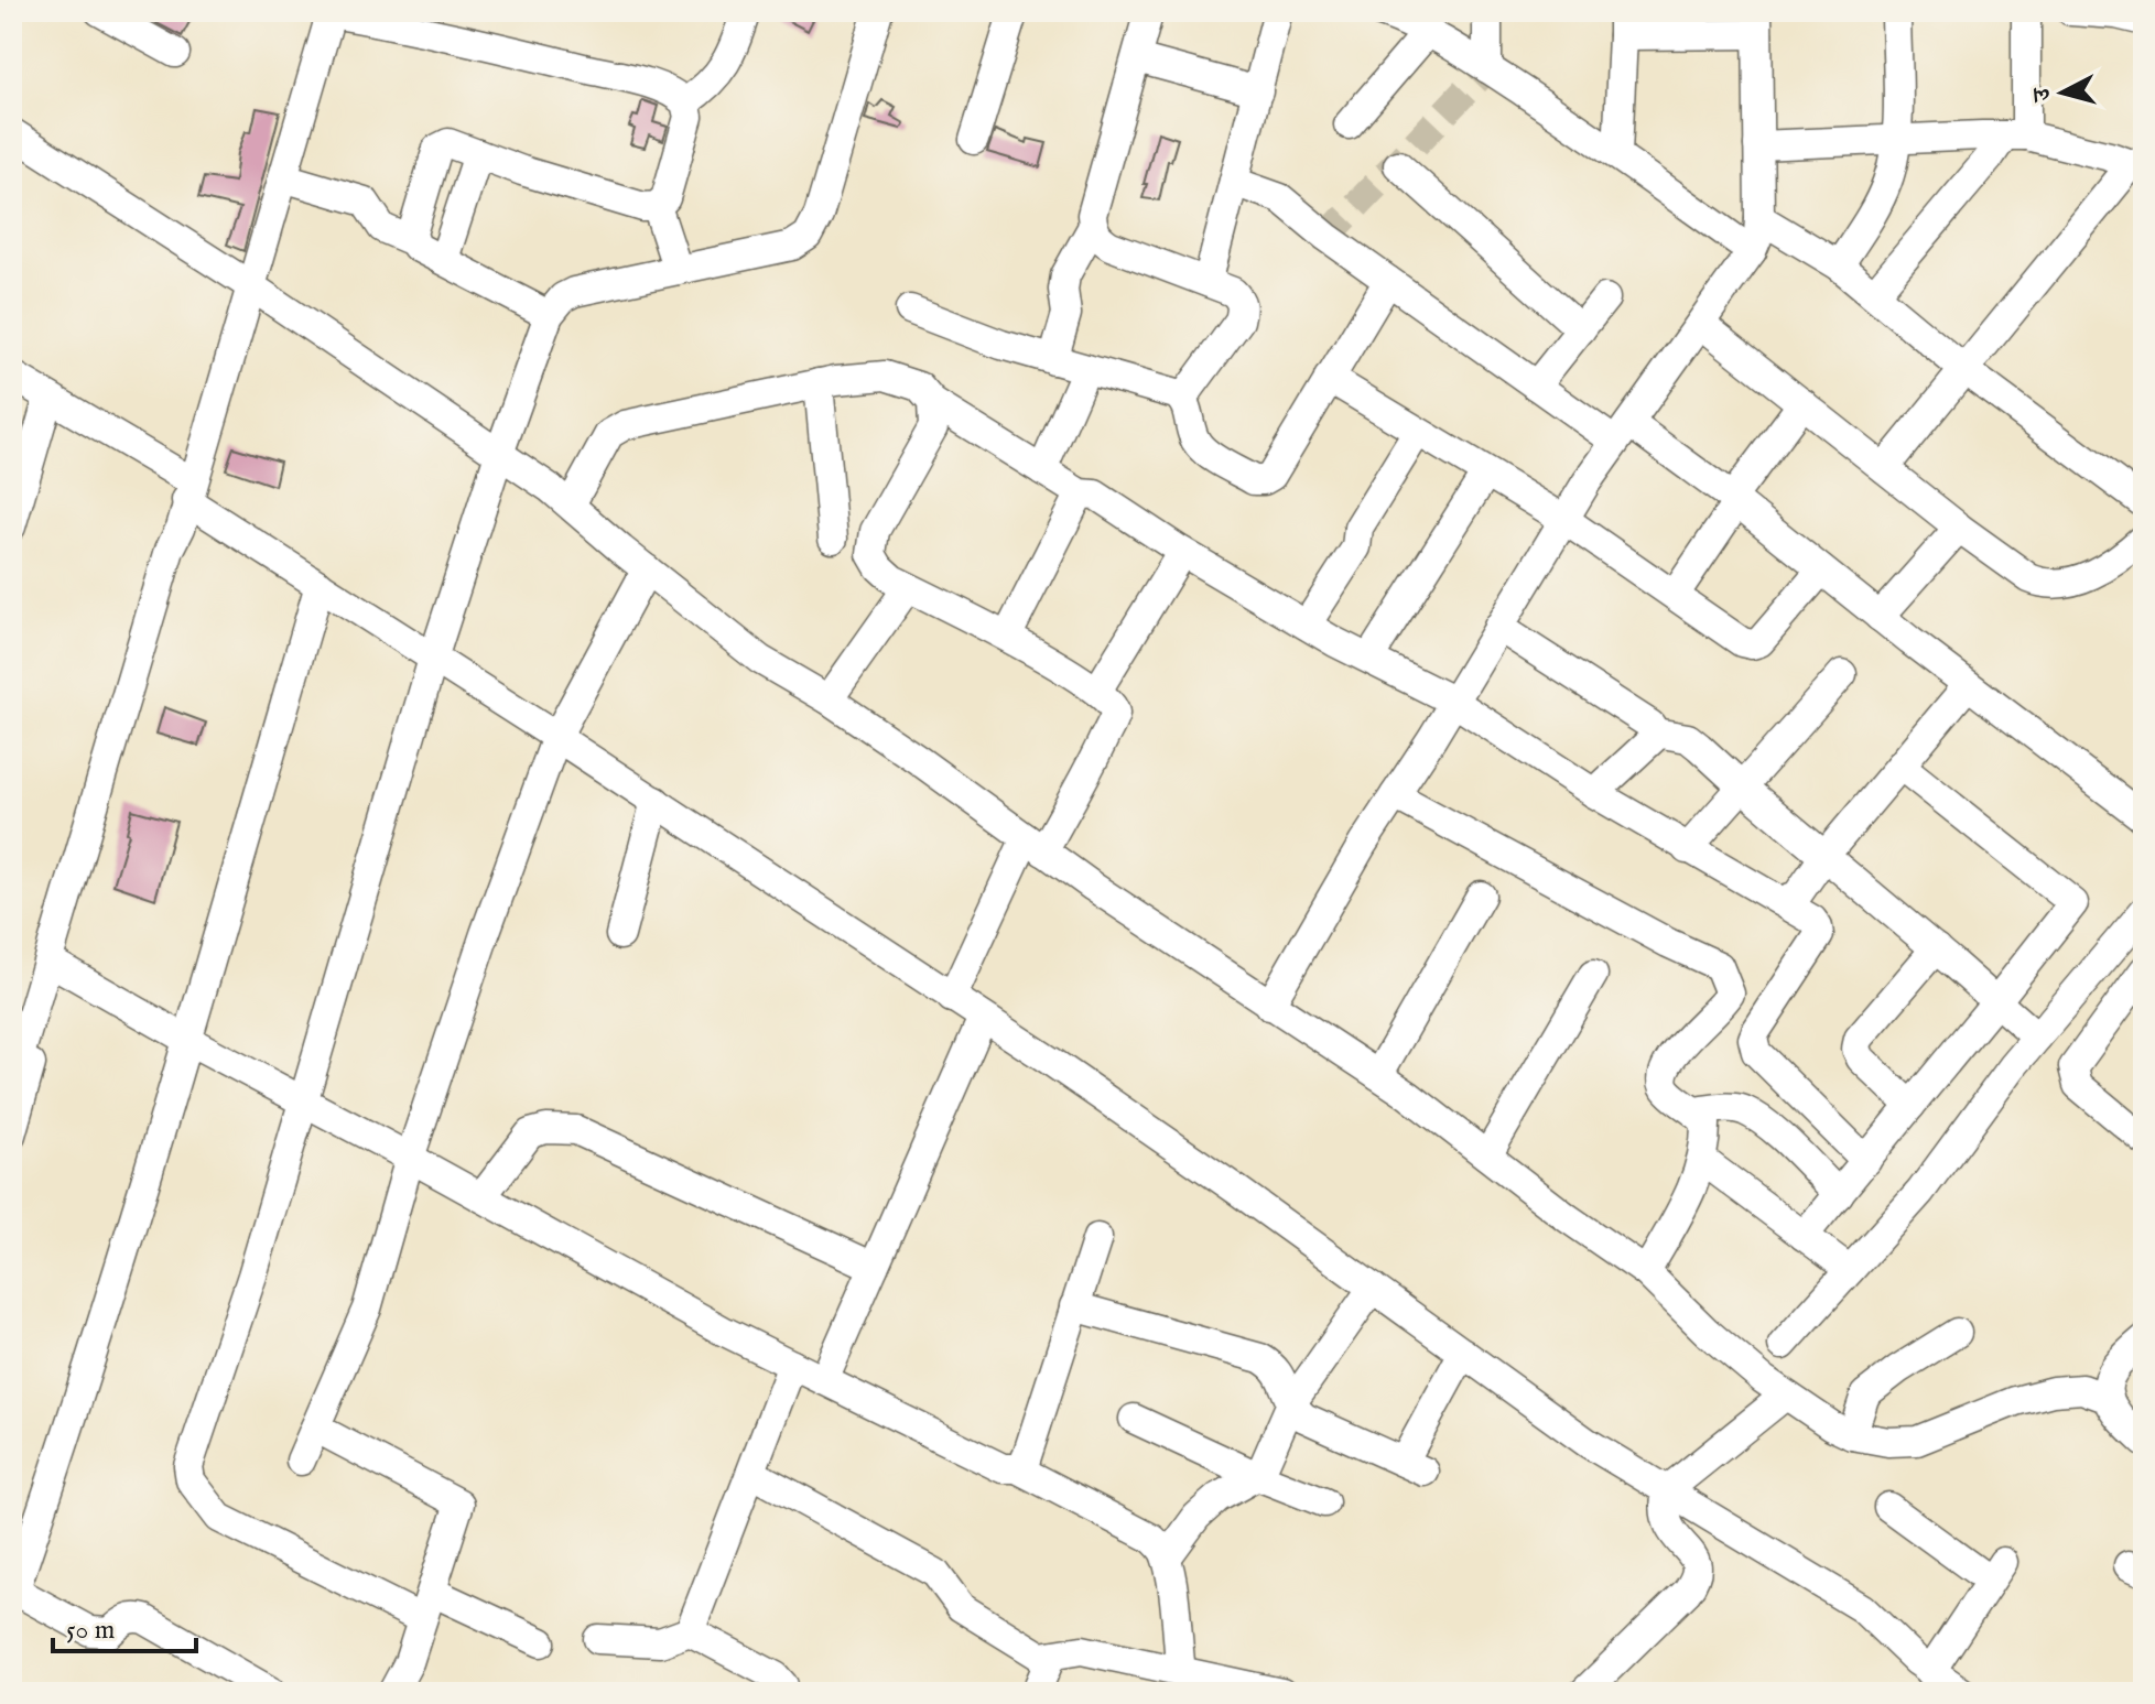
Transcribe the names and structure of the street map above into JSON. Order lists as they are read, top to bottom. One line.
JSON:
{"scale_bar":"50 m","north":"left"}
